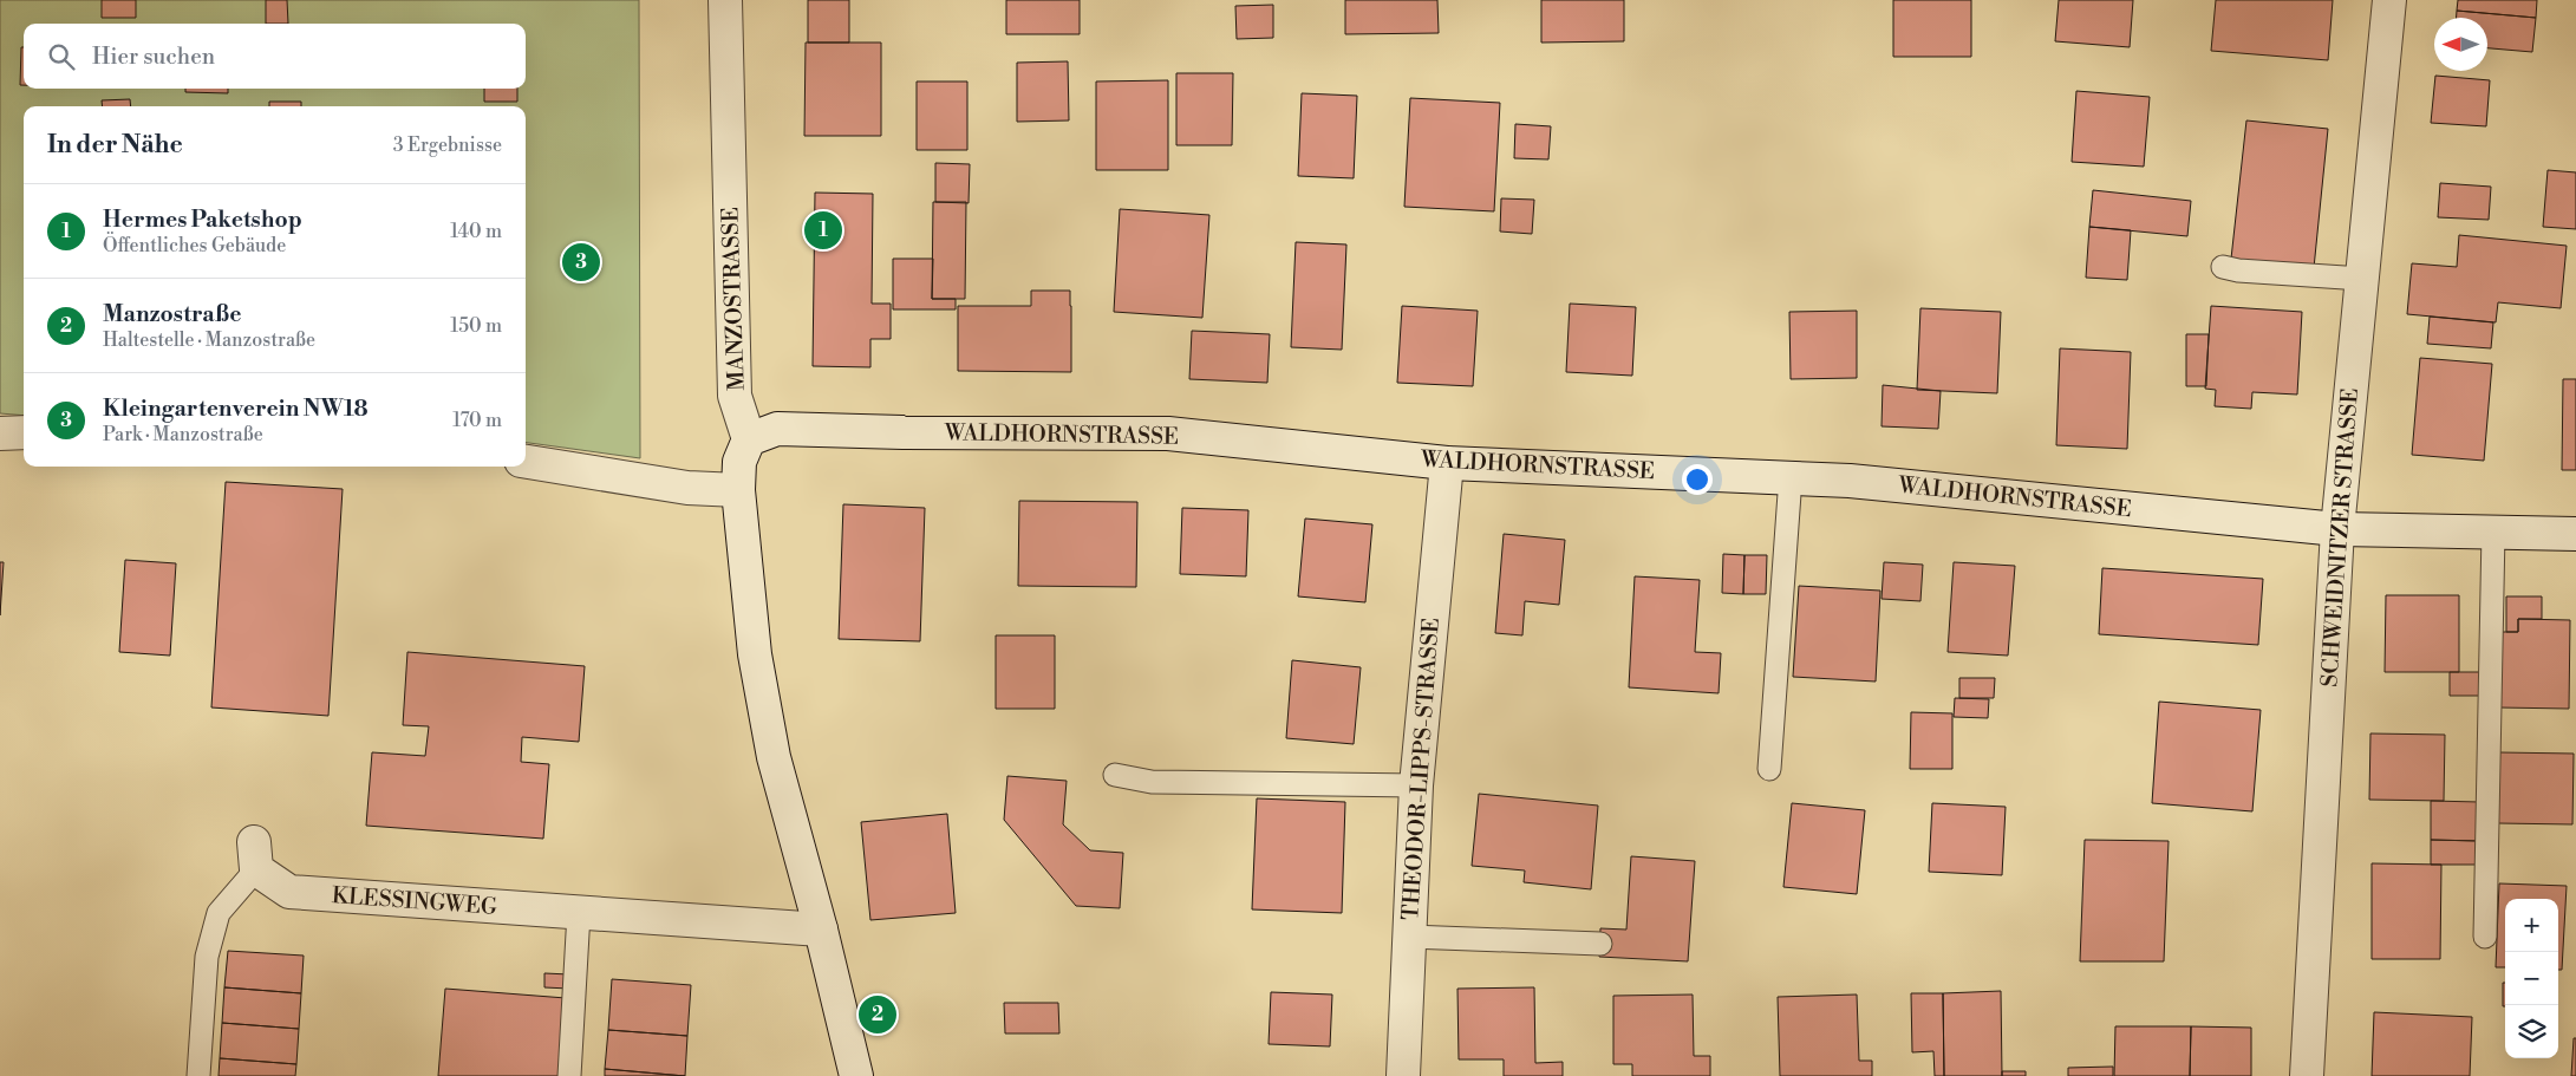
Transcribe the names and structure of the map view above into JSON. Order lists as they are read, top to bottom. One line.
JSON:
{"streets":{"street":["MANZOSTRASSE","WALDHORNSTRASSE","SCHWEIDNITZER STRASSE","THEODOR-LIPPS-STRASSE","KLESSINGWEG"]},"crossings":[["MANZOSTRASSE","WALDHORNSTRASSE"],["WALDHORNSTRASSE","SCHWEIDNITZER STRASSE"],["WALDHORNSTRASSE","THEODOR-LIPPS-STRASSE"]],"north":"left","page":{"search":"Hier suchen","heading":["In der Nähe","3 Ergebnisse"],"list":[{"mark":"1","name":"Hermes Paketshop","note":"Öffentliches Gebäude","value":"140 m"},{"mark":"2","name":"Manzostraße","note":"Haltestelle · Manzostraße","value":"150 m"},{"mark":"3","name":"Kleingartenverein NW18","note":"Park · Manzostraße","value":"170 m"}],"pins":["1","3","2"],"map_buttons":["+","−"]}}
